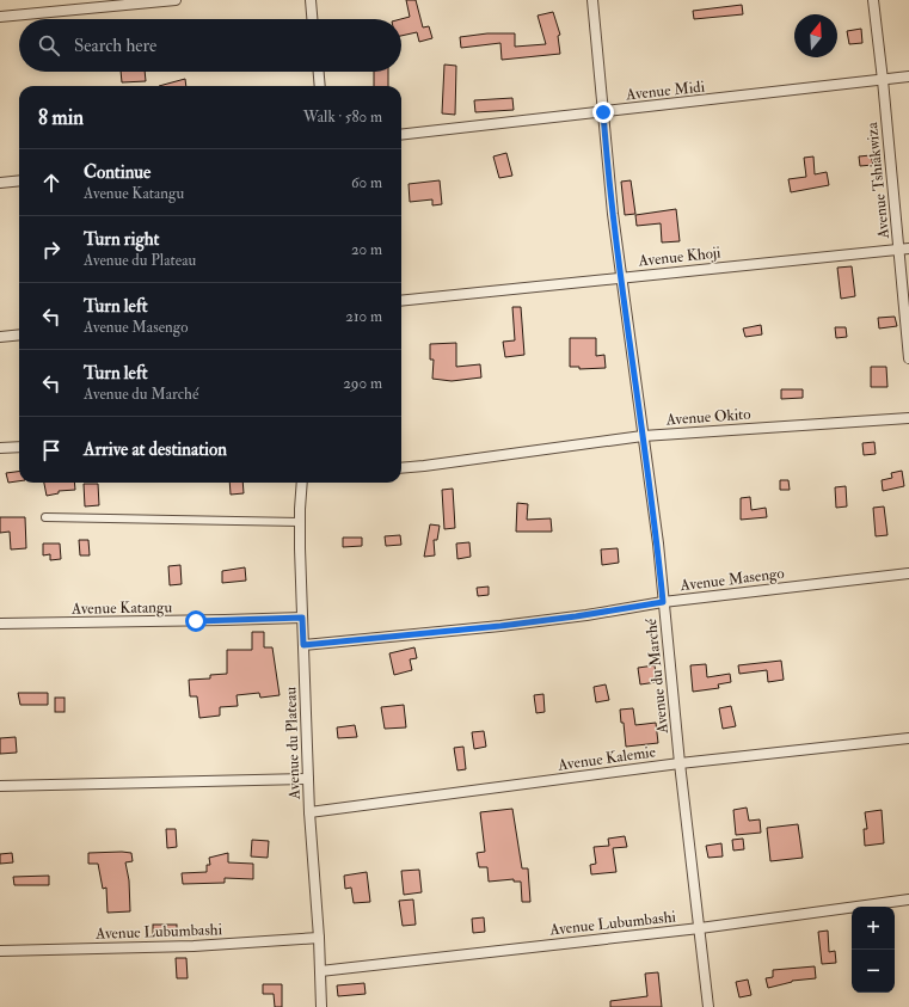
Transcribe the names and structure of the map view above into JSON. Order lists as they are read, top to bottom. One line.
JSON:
{"streets":{"street":["Avenue Midi","Avenue Tshiakwiza","Avenue Khoji","Avenue Okito","Avenue Masengo","Avenue Katangu","Avenue du Marché","Avenue du Plateau","Avenue Kalemie","Avenue Lubumbashi"]},"crossings":[["Avenue Midi","Avenue Tshiakwiza"],["Avenue Midi","Avenue du Marché"],["Avenue Tshiakwiza","Avenue Khoji"],["Avenue Khoji","Avenue du Marché"],["Avenue Okito","Avenue du Marché"],["Avenue Masengo","Avenue du Marché"],["Avenue Masengo","Avenue du Plateau"],["Avenue Katangu","Avenue du Plateau"],["Avenue du Marché","Avenue Kalemie"],["Avenue du Marché","Avenue Lubumbashi"],["Avenue du Plateau","Avenue Kalemie"],["Avenue du Plateau","Avenue Lubumbashi"]],"north":"top","page":{"search":"Search here","heading":["8 min","Walk · 580 m"],"list":[["Continue","Avenue Katangu","60 m"],["Turn right","Avenue du Plateau","20 m"],["Turn left","Avenue Masengo","210 m"],["Turn left","Avenue du Marché","290 m"],"Arrive at destination"],"map_buttons":["+","−"]}}
